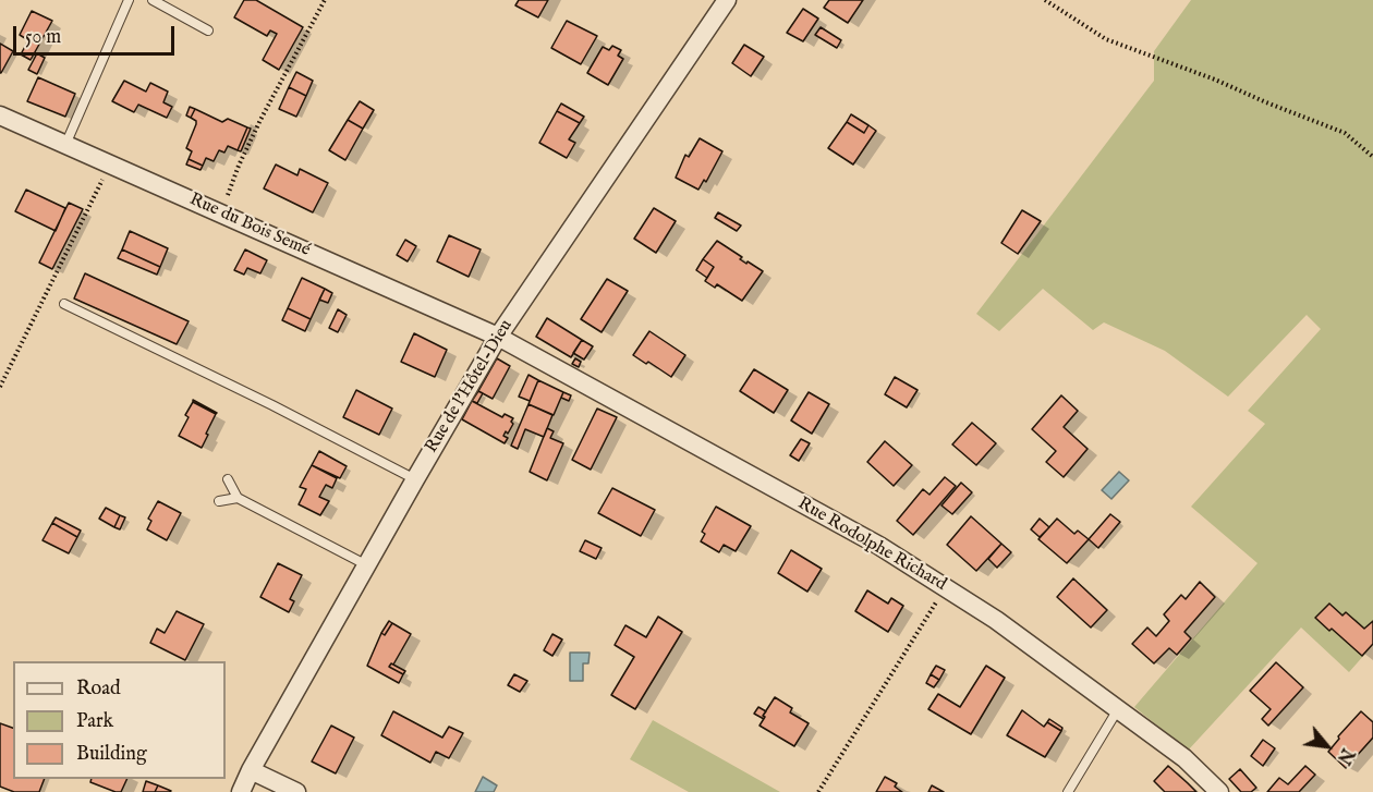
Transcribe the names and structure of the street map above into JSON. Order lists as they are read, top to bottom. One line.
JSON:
{"streets":{"street":["Rue du Bois Semé","Rue de l'Hôtel-Dieu","Rue Rodolphe Richard"]},"crossings":[["Rue du Bois Semé","Rue de l'Hôtel-Dieu"],["Rue du Bois Semé","Rue Rodolphe Richard"],["Rue de l'Hôtel-Dieu","Rue Rodolphe Richard"]],"legend":["Road","Park","Building"],"scale_bar":"50 m","north":"bottom right"}
